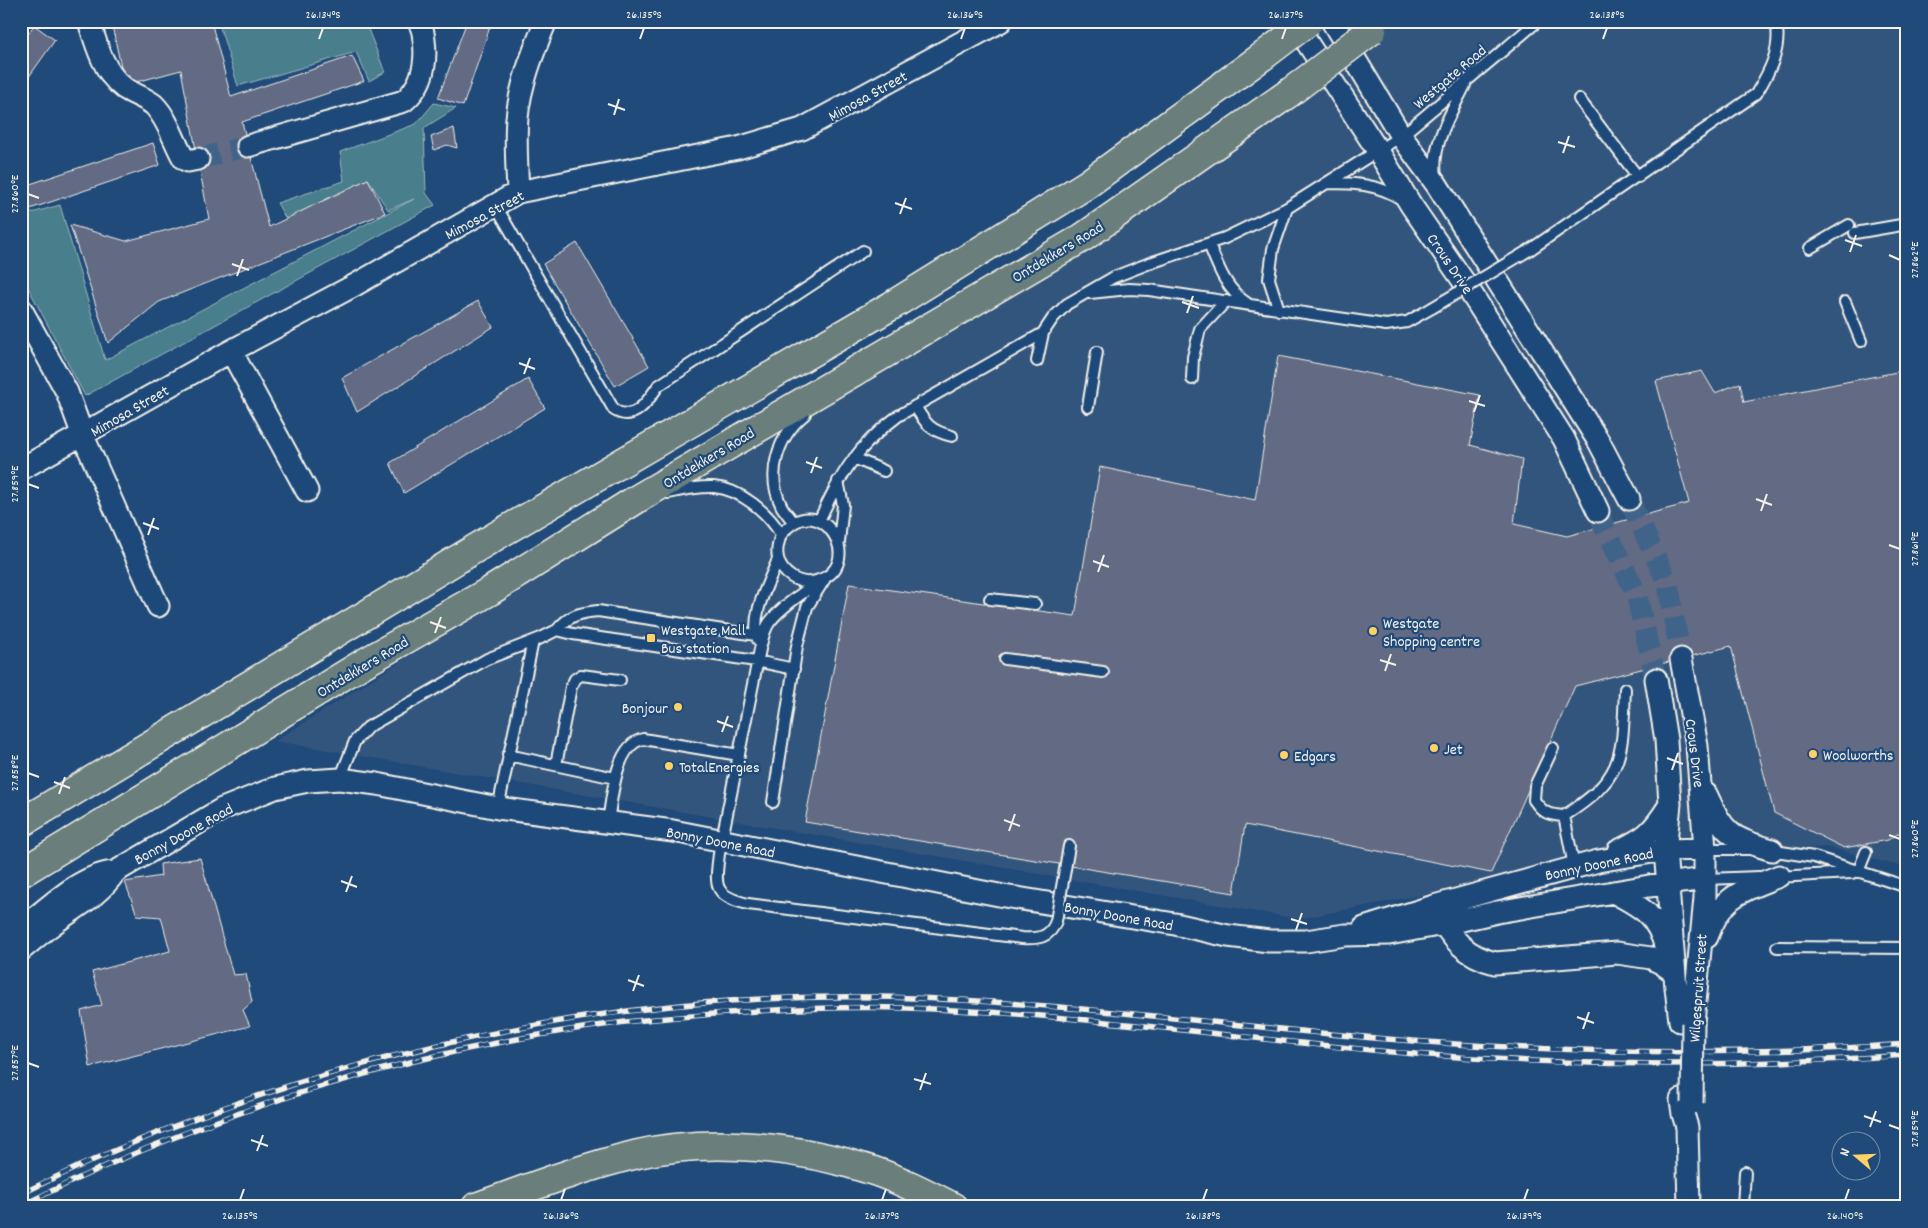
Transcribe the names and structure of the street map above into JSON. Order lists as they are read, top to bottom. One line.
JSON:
{"streets":{"main road":["Ontdekkers Road"],"street":["Mimosa Street","Crous Drive","Bonny Doone Road","Wilgespruit Street"],"lane":["Westgate Road"]},"crossings":[["Westgate Road","Crous Drive"],["Crous Drive","Bonny Doone Road"],["Crous Drive","Wilgespruit Street"],["Bonny Doone Road","Wilgespruit Street"]],"places":{"other":["Westgate Shopping centre","Bonjour","Jet","Woolworths","Edgars","TotalEnergies"],"transit":["Westgate Mall Bus station"]},"north":"left","coordinates":["26.134°S","26.135°S","26.136°S","26.137°S","26.138°S","27.860°E","27.862°E","27.859°E","27.861°E","27.858°E","27.857°E","26.139°S","26.140°S"]}
